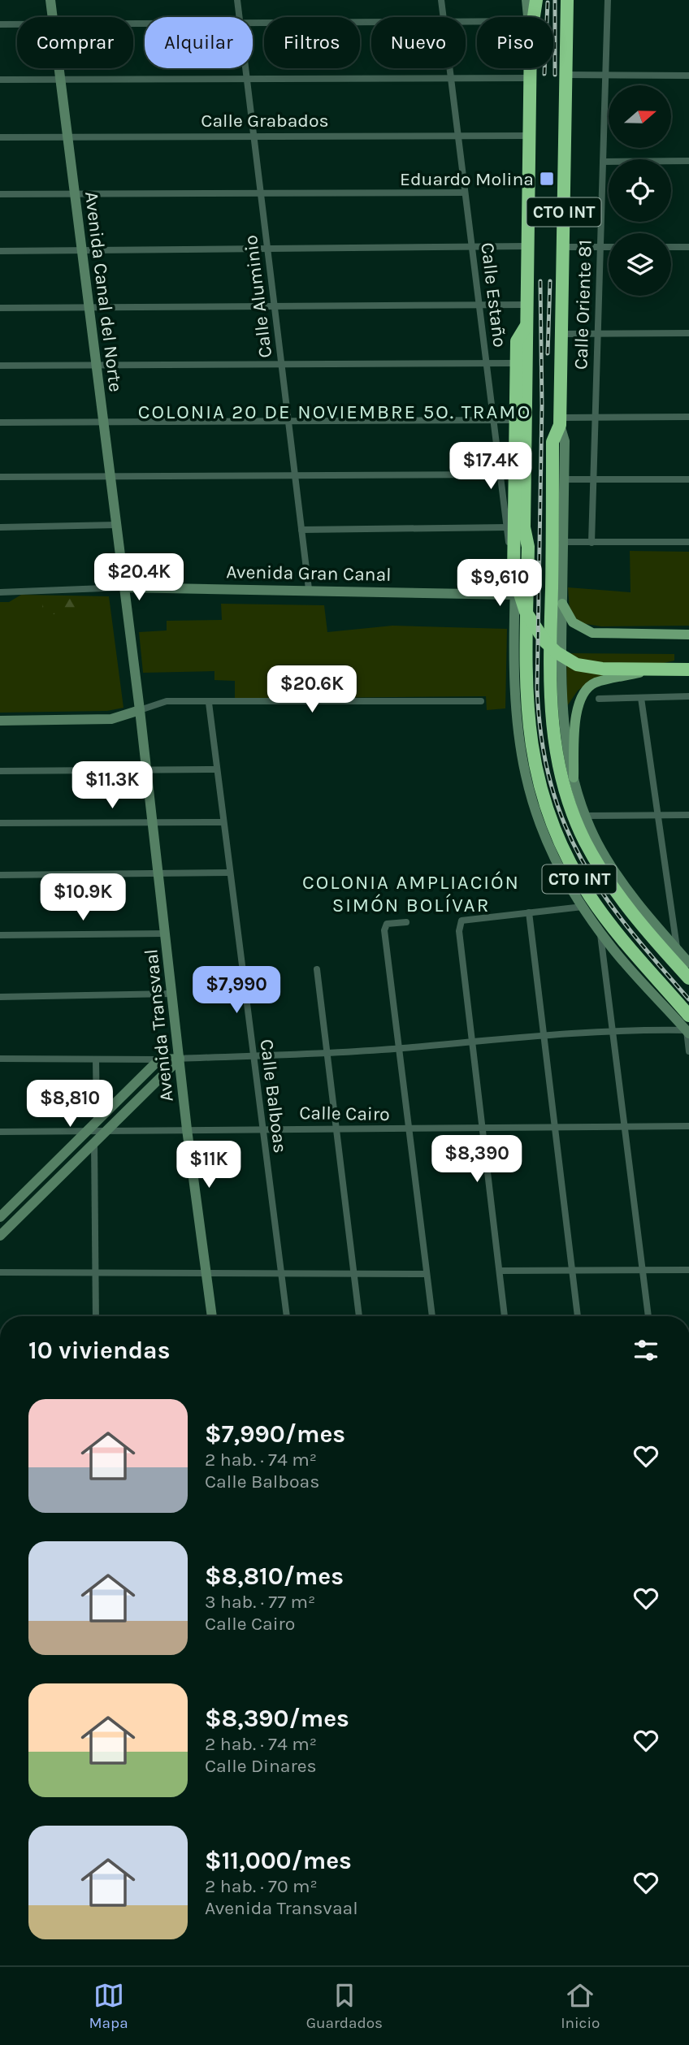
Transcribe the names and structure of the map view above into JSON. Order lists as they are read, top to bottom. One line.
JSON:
{"streets":{"highway":["CTO INT"],"main road":["Avenida Canal del Norte","Avenida Gran Canal","Avenida Transvaal"],"street":["Calle Grabados","Calle Estaño","Calle Aluminio","Calle Oriente 81","Calle Balboas","Calle Cairo"]},"crossings":[["Calle Grabados","CTO INT"],["Calle Grabados","Avenida Canal del Norte"],["Calle Grabados","Calle Estaño"],["Calle Grabados","Calle Aluminio"],["CTO INT","Calle Estaño"],["CTO INT","Avenida Gran Canal"],["Avenida Canal del Norte","Avenida Gran Canal"],["Avenida Canal del Norte","Avenida Transvaal"],["Calle Estaño","Avenida Gran Canal"],["Calle Aluminio","Avenida Gran Canal"],["Avenida Gran Canal","Avenida Transvaal"],["Avenida Transvaal","Calle Cairo"],["Calle Balboas","Calle Cairo"]],"districts":["COLONIA 20 DE NOVIEMBRE 5O. TRAMO","COLONIA AMPLIACIÓN SIMÓN BOLÍVAR"],"places":{"transit":["Eduardo Molina"]},"north":"right","page":{"chip":["Comprar","Alquilar","Filtros","Nuevo","Piso"],"price":["$17.4K","$20.4K","$9,610","$20.6K","$11.3K","$10.9K","$7,990","$8,810","$8,390","$11K"],"heading":"10 viviendas","list":[{"name":"$7,990/mes","note":"2 hab. · 74 m² · Calle Balboas"},{"name":"$8,810/mes","note":"3 hab. · 77 m² · Calle Cairo"},{"name":"$8,390/mes","note":"2 hab. · 74 m² · Calle Dinares"},{"name":"$11,000/mes","note":"2 hab. · 70 m² · Avenida Transvaal"}],"tabs":["Mapa","Guardados","Inicio"]}}
